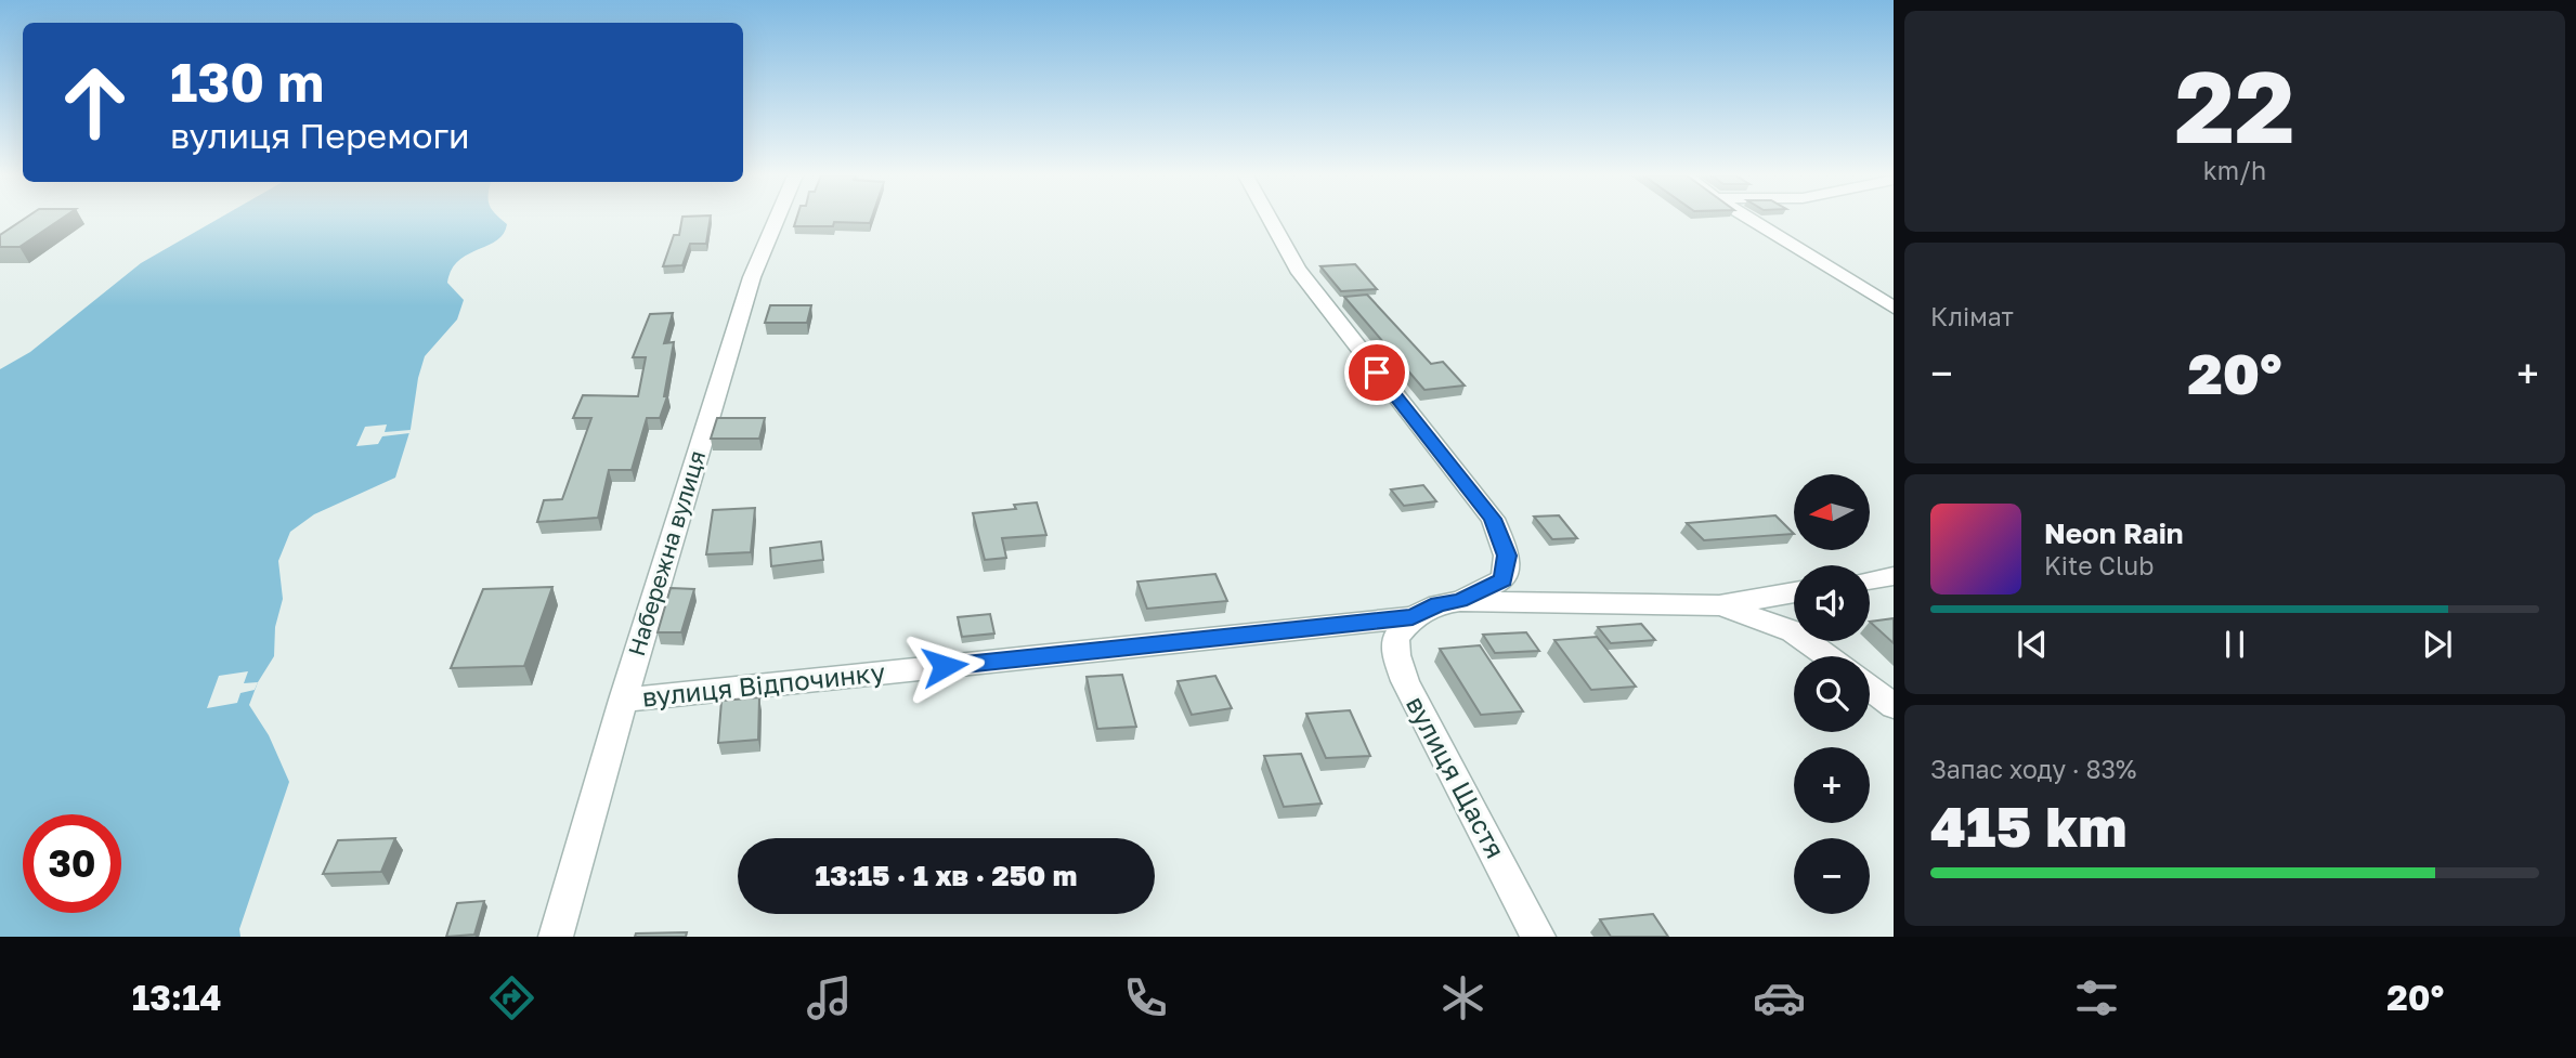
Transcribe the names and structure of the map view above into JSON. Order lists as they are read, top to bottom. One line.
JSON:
{"streets":{"street":["Набережна вулиця","вулиця Відпочинку","вулиця Щастя"]},"crossings":[["Набережна вулиця","вулиця Відпочинку"],["вулиця Відпочинку","вулиця Щастя"]],"north":"left","page":{"tile":[["22","km/h"],"Клімат",["Запас ходу · 83%","415 km"]],"turn":["130 m","вулиця Перемоги"],"heat":["−","20°","+"],"map_buttons":["+","−"],"song":["Neon Rain","Kite Club"],"limit":"30","trip":"13:15 · 1 хв · 250 m","tabs":["13:14","20°"]}}
